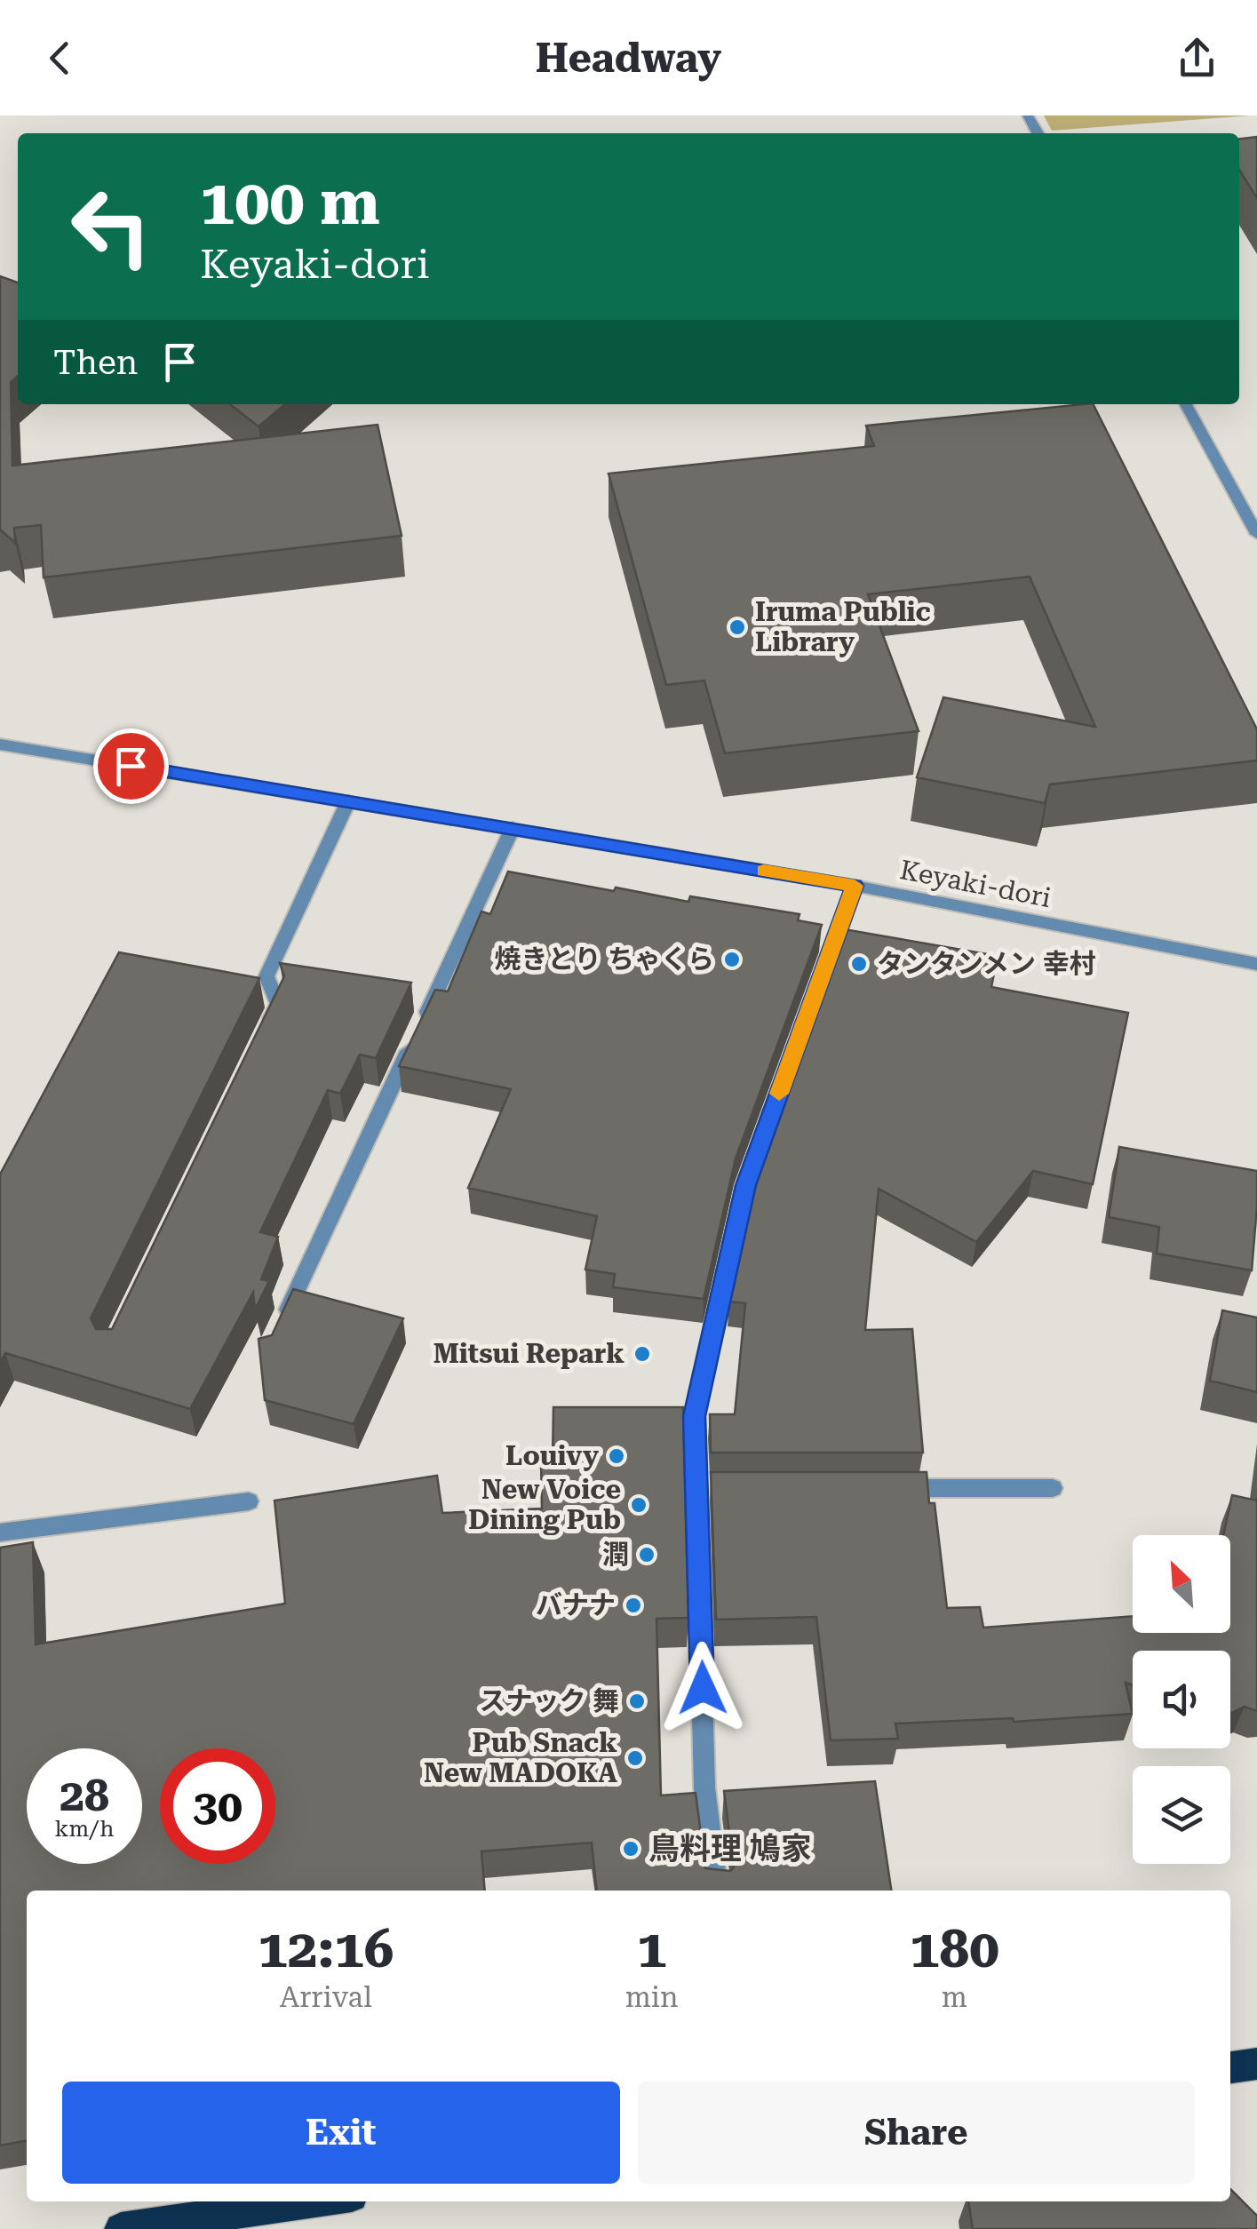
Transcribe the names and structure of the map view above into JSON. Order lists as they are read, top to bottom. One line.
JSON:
{"streets":{"street":["Keyaki-dori"]},"places":["Iruma Public Library","焼きとり ちゃくら","タンタンメン 幸村","Mitsui Repark","Louivy","New Voice Dining Pub","潤","バナナ","スナック 舞","Pub Snack New MADOKA","鳥料理 鳩家"],"north":"top left","page":{"header":"Headway","turn":["100 m","Keyaki-dori"],"then":"Then","speed":"28 km/h","limit":"30","eta":["12:16","Arrival","1","min","180","m"],"buttons":["Exit","Share"]}}
